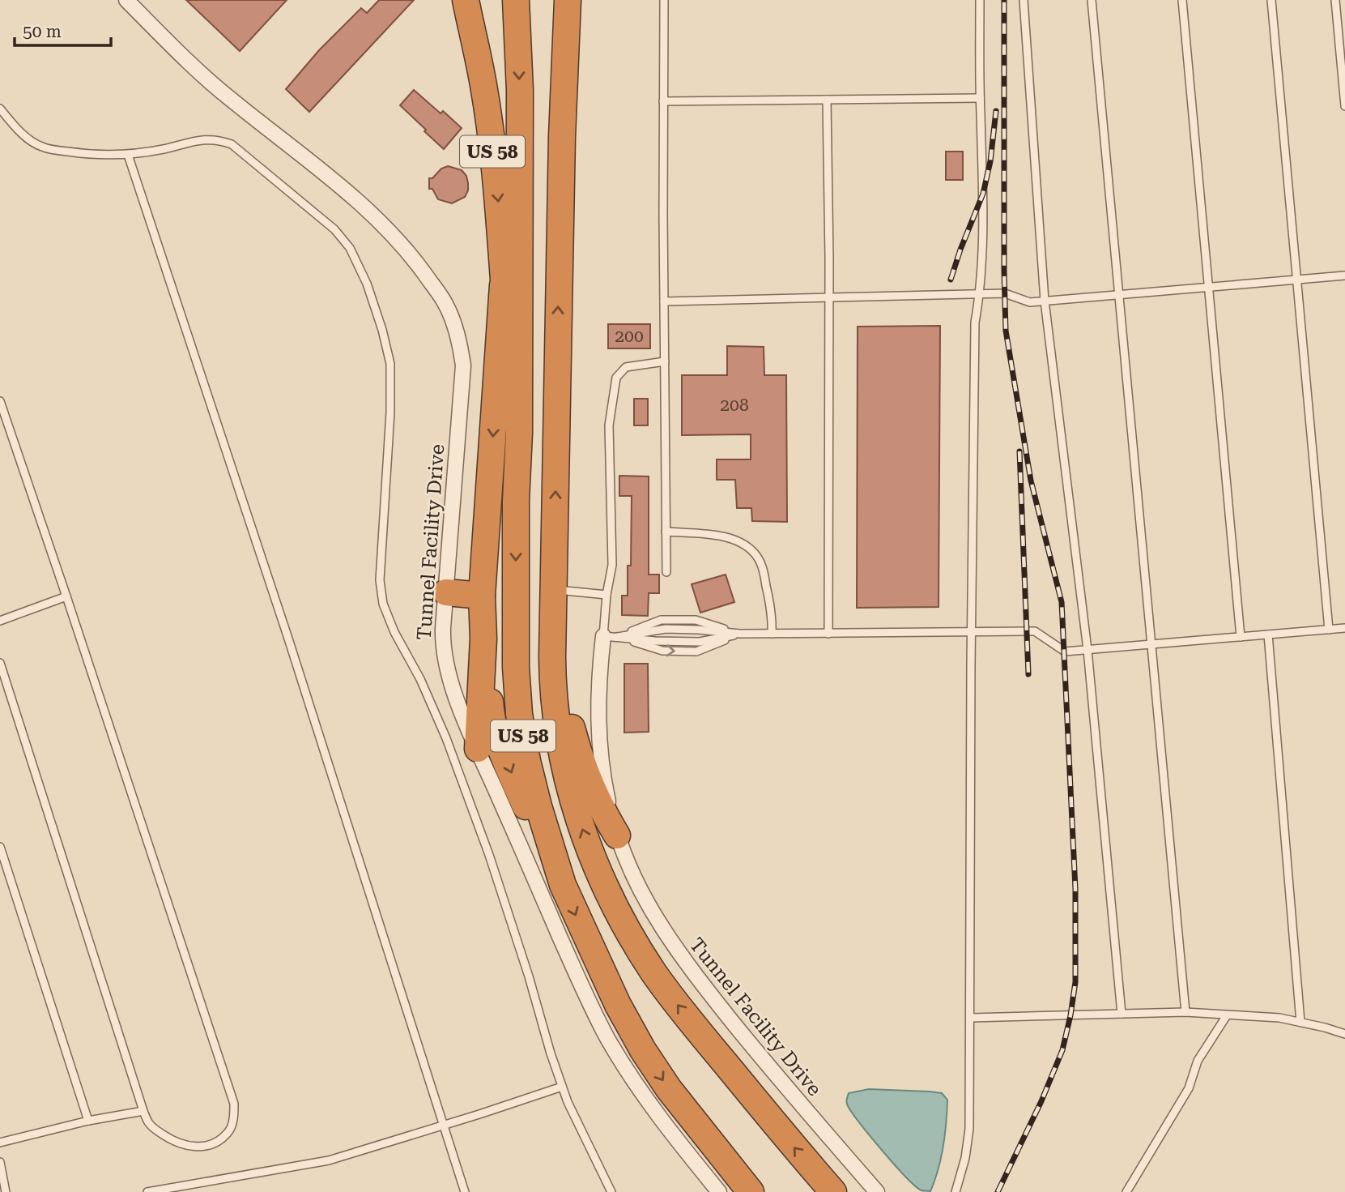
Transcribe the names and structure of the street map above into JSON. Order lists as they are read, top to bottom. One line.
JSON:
{"streets":{"highway":["US 58"],"street":["Tunnel Facility Drive"]},"house_numbers":["200","208"],"scale_bar":"50 m"}
